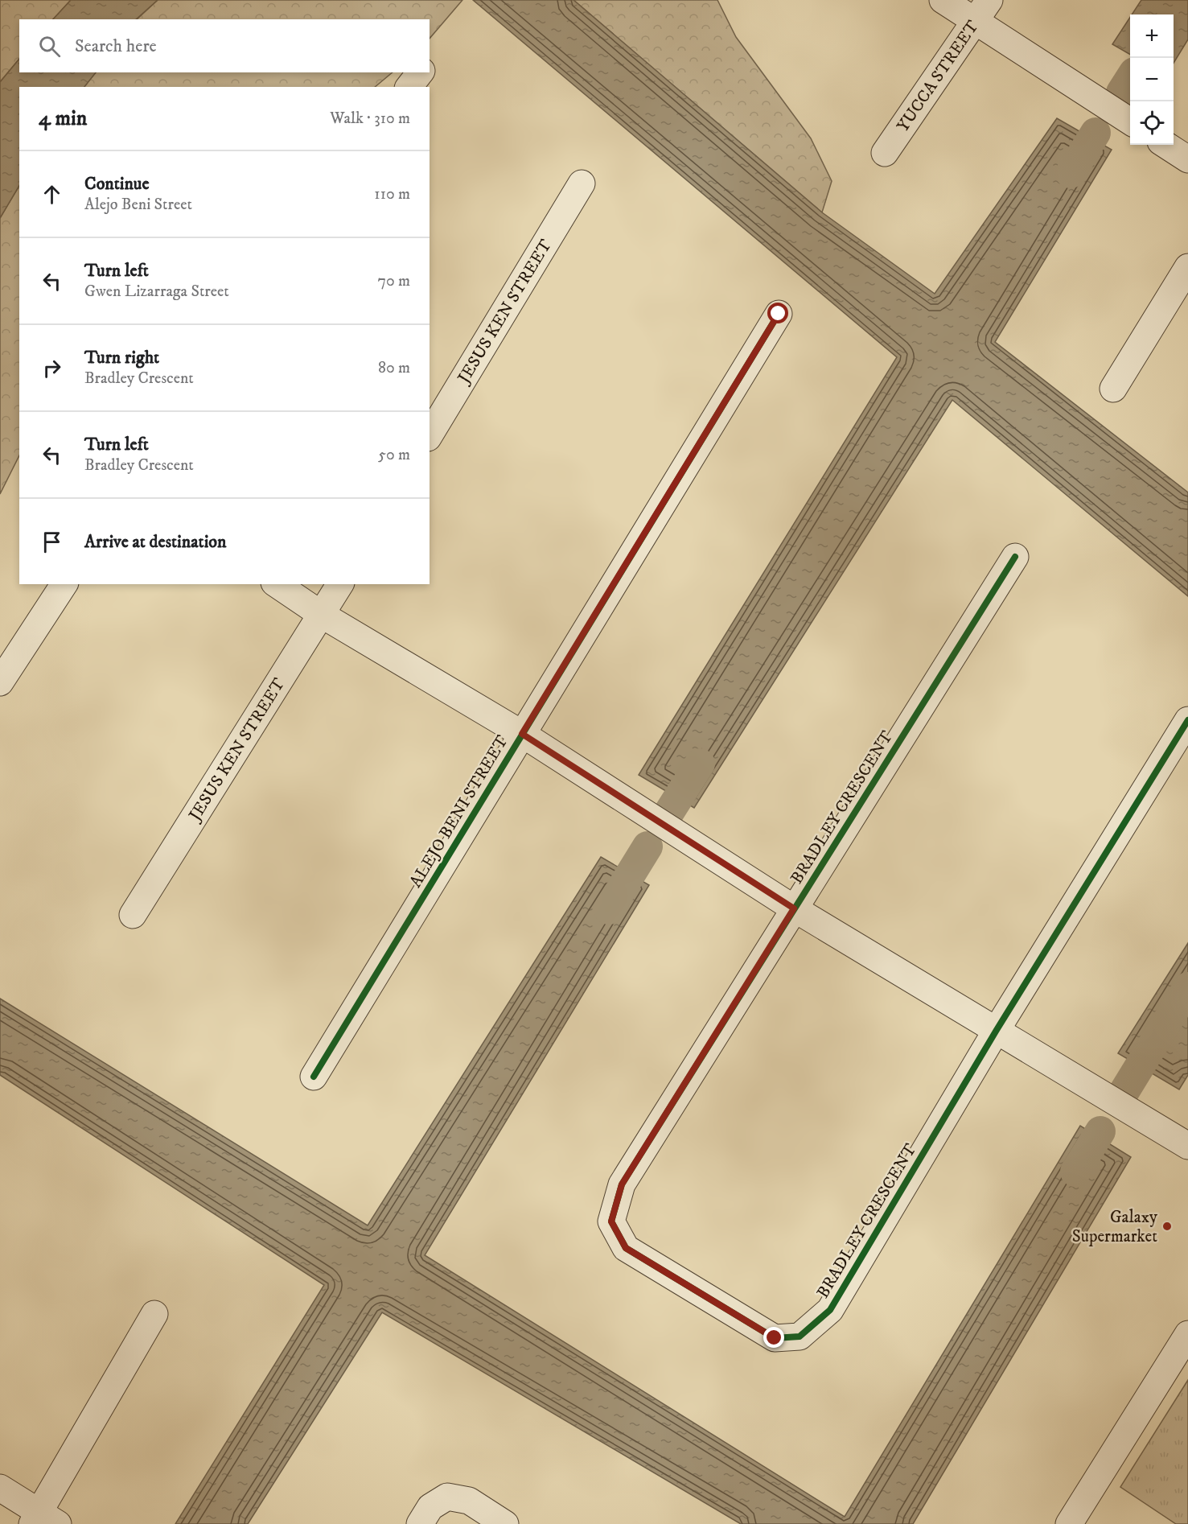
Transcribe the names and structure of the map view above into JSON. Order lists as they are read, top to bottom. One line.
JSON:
{"streets":{"street":["YUCCA STREET","JESUS KEN STREET","BRADLEY CRESCENT","ALEJO BENI STREET"]},"places":["Galaxy Supermarket"],"page":{"map_buttons":["+","−"],"search":"Search here","heading":["4 min","Walk · 310 m"],"list":[["Continue","Alejo Beni Street","110 m"],["Turn left","Gwen Lizarraga Street","70 m"],["Turn right","Bradley Crescent","80 m"],["Turn left","Bradley Crescent","50 m"],"Arrive at destination"]}}
